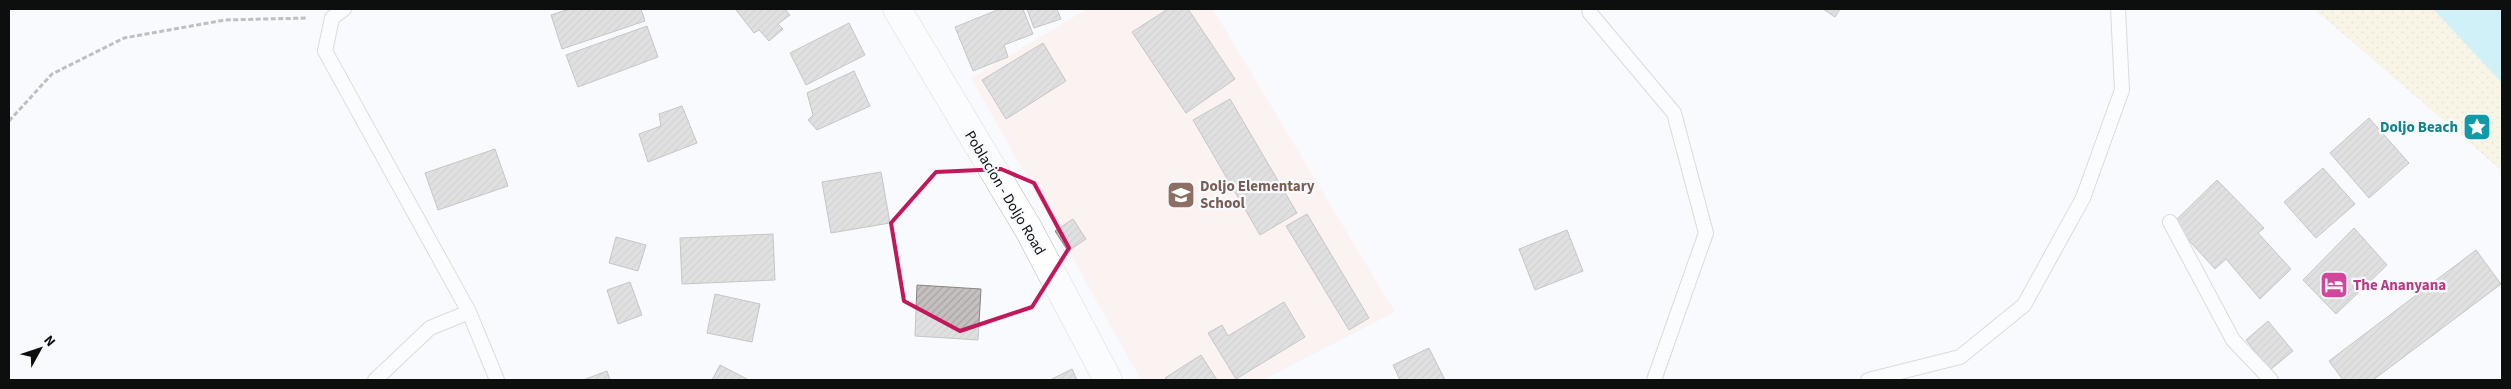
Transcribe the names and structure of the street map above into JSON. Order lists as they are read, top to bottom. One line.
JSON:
{"streets":{"street":["Poblacion - Doljo Road"]},"places":{"place":["Doljo Beach"],"school or university":["Doljo Elementary School"],"hotel":["The Ananyana"]},"north":"top right"}
